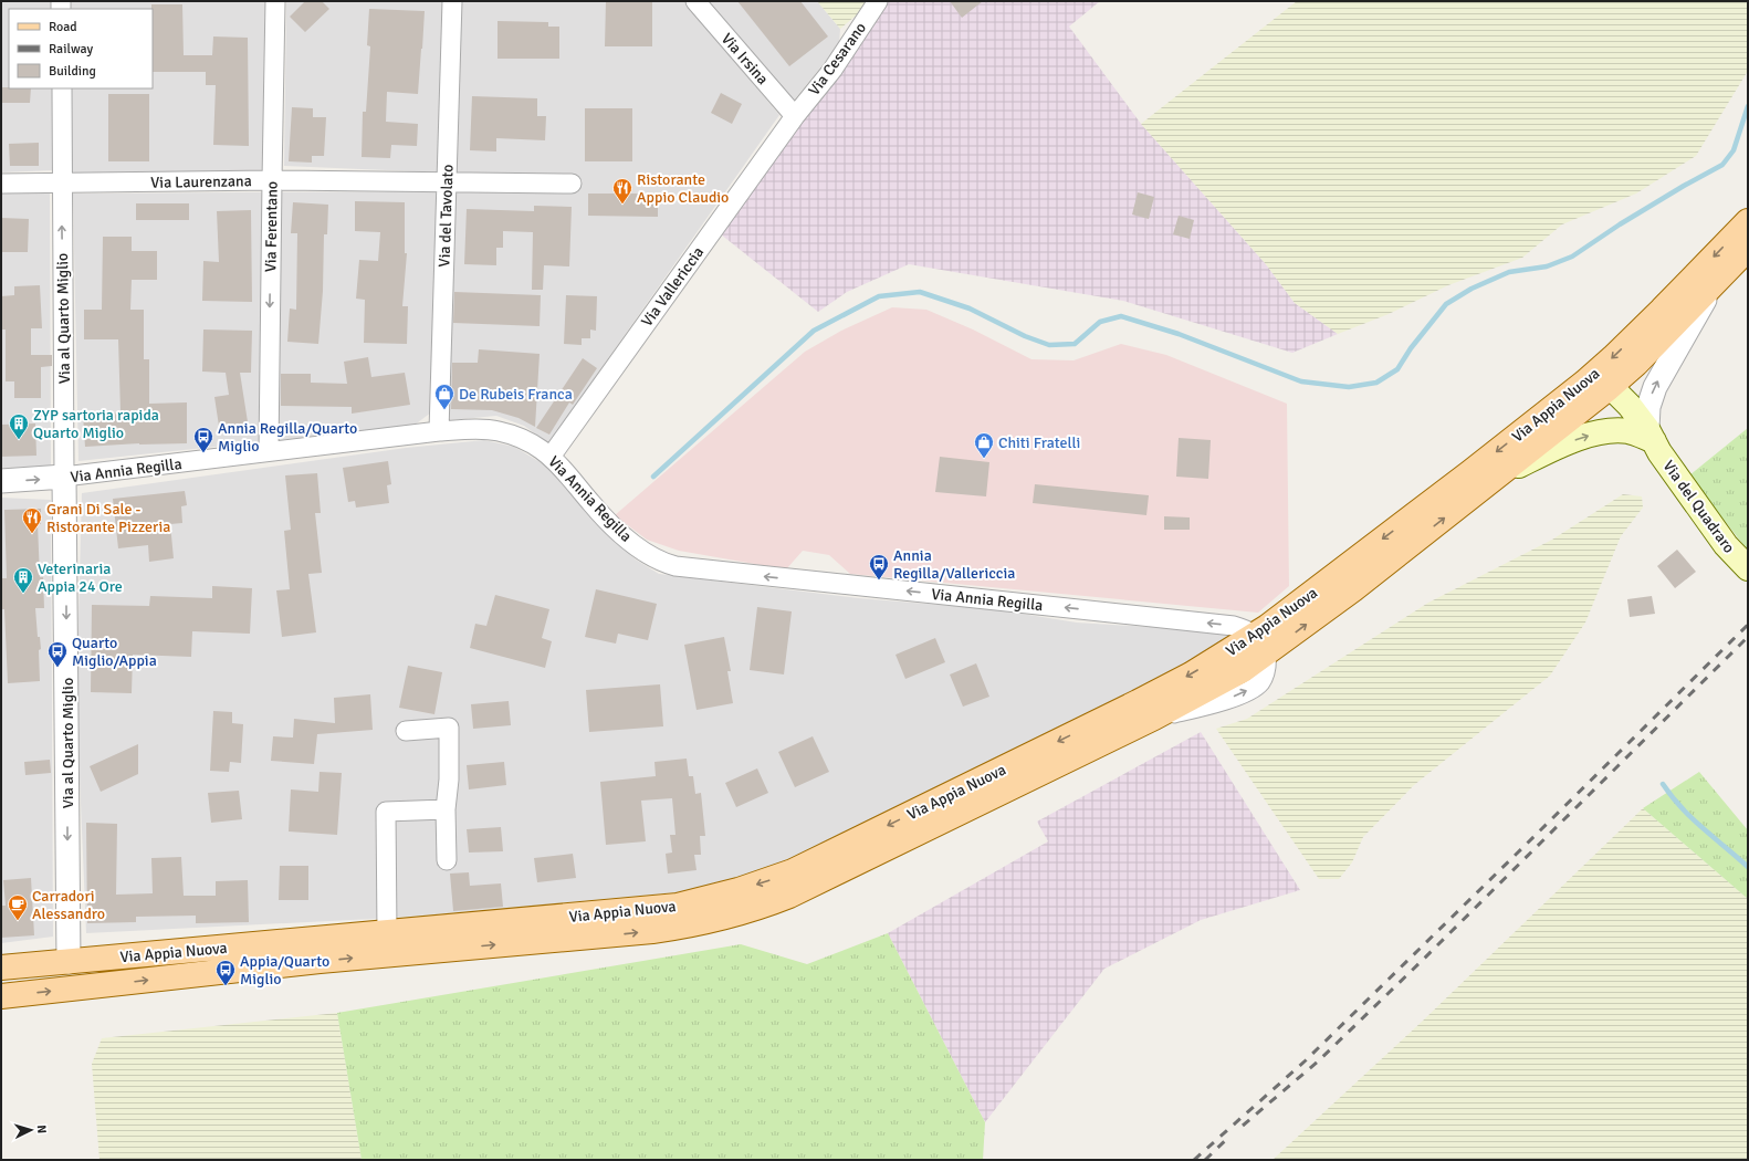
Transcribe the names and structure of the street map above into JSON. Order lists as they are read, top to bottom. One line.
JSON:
{"streets":{"main road":["Via Appia Nuova","Via del Quadraro"],"street":["Via Irsina","Via Cesarano","Via Laurenzana","Via del Tavolato","Via Ferentano","Via Vallericcia","Via al Quarto Miglio","Via Annia Regilla"]},"crossings":[["Via Irsina","Via Cesarano"],["Via Irsina","Via Vallericcia"],["Via Cesarano","Via Vallericcia"],["Via Laurenzana","Via del Tavolato"],["Via Laurenzana","Via Ferentano"],["Via Laurenzana","Via al Quarto Miglio"],["Via del Tavolato","Via Annia Regilla"],["Via Ferentano","Via Annia Regilla"],["Via Vallericcia","Via Annia Regilla"],["Via al Quarto Miglio","Via Appia Nuova"],["Via al Quarto Miglio","Via Annia Regilla"],["Via Appia Nuova","Via Annia Regilla"],["Via Appia Nuova","Via del Quadraro"]],"one_way":["Via Ferentano","Via Annia Regilla"],"places":{"restaurant":["Ristorante Appio Claudio","Grani Di Sale - Ristorante Pizzeria"],"shop":["De Rubeis Franca","Chiti Fratelli"],"building":["ZYP sartoria rapida Quarto Miglio","Veterinaria Appia 24 Ore"],"bus stop":["Annia Regilla/Quarto Miglio","Annia Regilla/Vallericcia","Quarto Miglio/Appia","Appia/Quarto Miglio"],"cafe":["Carradori Alessandro"]},"legend":["Road","Railway","Building"],"north":"right"}
